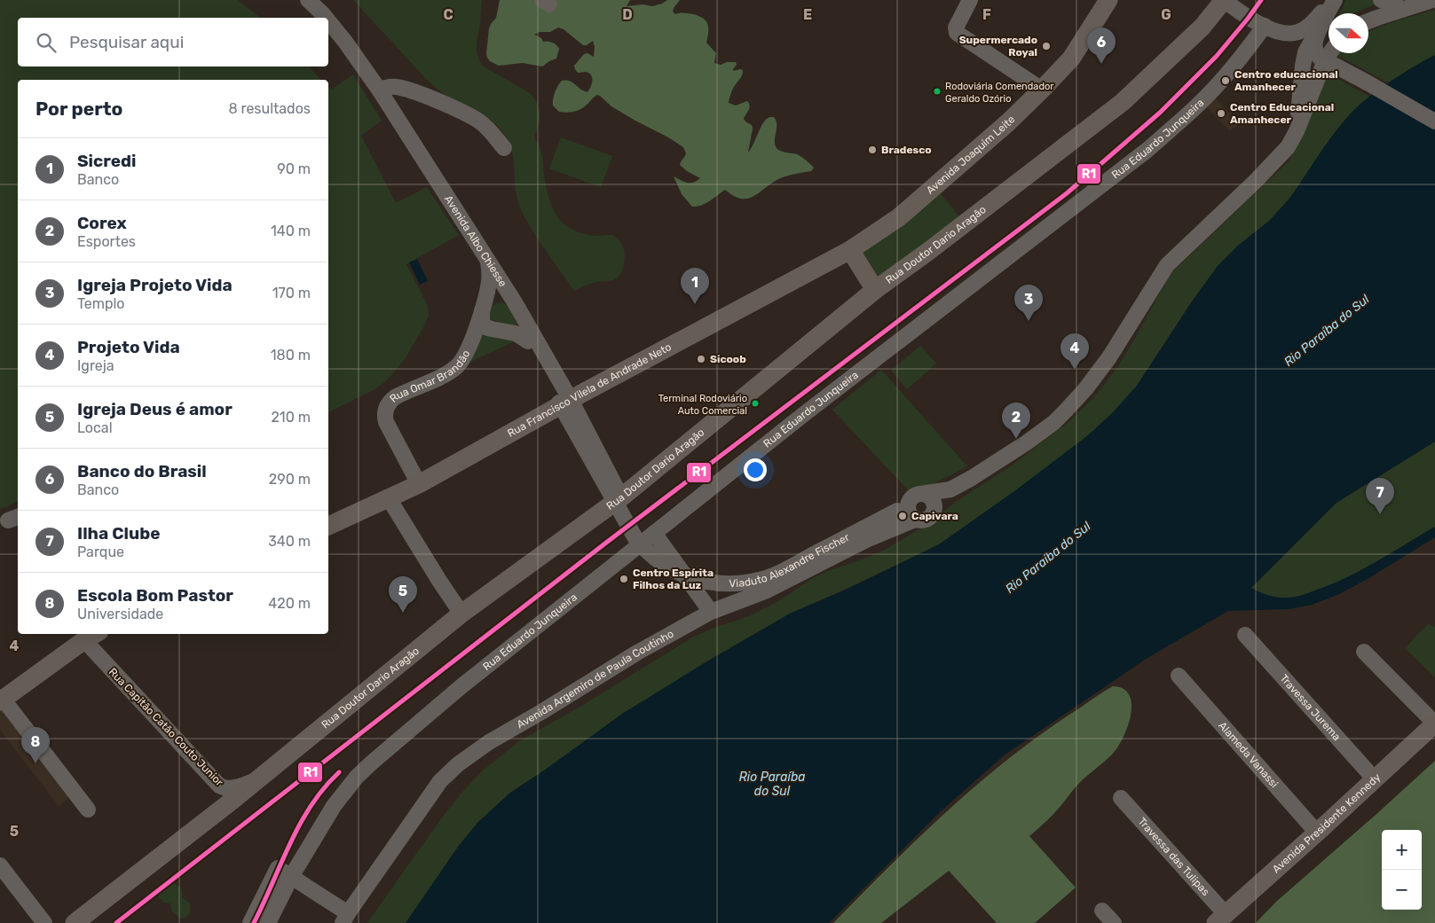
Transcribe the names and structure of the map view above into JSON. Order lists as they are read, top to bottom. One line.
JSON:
{"streets":{"main road":["Avenida Joaquim Leite","Rua Doutor Dario Aragão","Rua Francisco Vilela de Andrade Neto","Avenida Presidente Kennedy"],"street":["Rua Eduardo Junqueira","Avenida Albo Chiesse","Rua Omar Brandão","Viaduto Alexandre Fischer","Avenida Argemiro de Paula Coutinho","Travessa Jurema","Rua Capitão Catão Couto Junior","Alameda Vanassi","Travessa das Tulipas"]},"crossings":[["Avenida Joaquim Leite","Rua Francisco Vilela de Andrade Neto"],["Avenida Albo Chiesse","Rua Doutor Dario Aragão"],["Avenida Albo Chiesse","Rua Omar Brandão"],["Avenida Albo Chiesse","Rua Francisco Vilela de Andrade Neto"],["Avenida Albo Chiesse","Viaduto Alexandre Fischer"],["Rua Doutor Dario Aragão","Rua Capitão Catão Couto Junior"],["Rua Omar Brandão","Rua Francisco Vilela de Andrade Neto"],["Viaduto Alexandre Fischer","Avenida Argemiro de Paula Coutinho"],["Travessa Jurema","Avenida Presidente Kennedy"],["Alameda Vanassi","Avenida Presidente Kennedy"],["Avenida Presidente Kennedy","Travessa das Tulipas"]],"water":["Rio Paraíba do Sul"],"places":["Supermercado Royal","Centro educacional Amanhecer","Rodoviária Comendador Geraldo Ozório","Centro Educacional Amanhecer","Bradesco","Sicoob","Terminal Rodoviário Auto Comercial","Capivara","Centro Espírita Filhos da Luz"],"lines":["transit line R1"],"north":"right","page":{"search":"Pesquisar aqui","pins":["6","1","3","4","2","7","5","8"],"heading":["Por perto","8 resultados"],"list":[{"mark":"1","name":"Sicredi","note":"Banco","value":"90 m"},{"mark":"2","name":"Corex","note":"Esportes","value":"140 m"},{"mark":"3","name":"Igreja Projeto Vida","note":"Templo","value":"170 m"},{"mark":"4","name":"Projeto Vida","note":"Igreja","value":"180 m"},{"mark":"5","name":"Igreja Deus é amor","note":"Local","value":"210 m"},{"mark":"6","name":"Banco do Brasil","note":"Banco","value":"290 m"},{"mark":"7","name":"Ilha Clube","note":"Parque","value":"340 m"},{"mark":"8","name":"Escola Bom Pastor","note":"Universidade","value":"420 m"}],"map_buttons":["+","−"]},"grid":{"columns":["C","D","E","F","G"],"rows":["4","5"]}}
